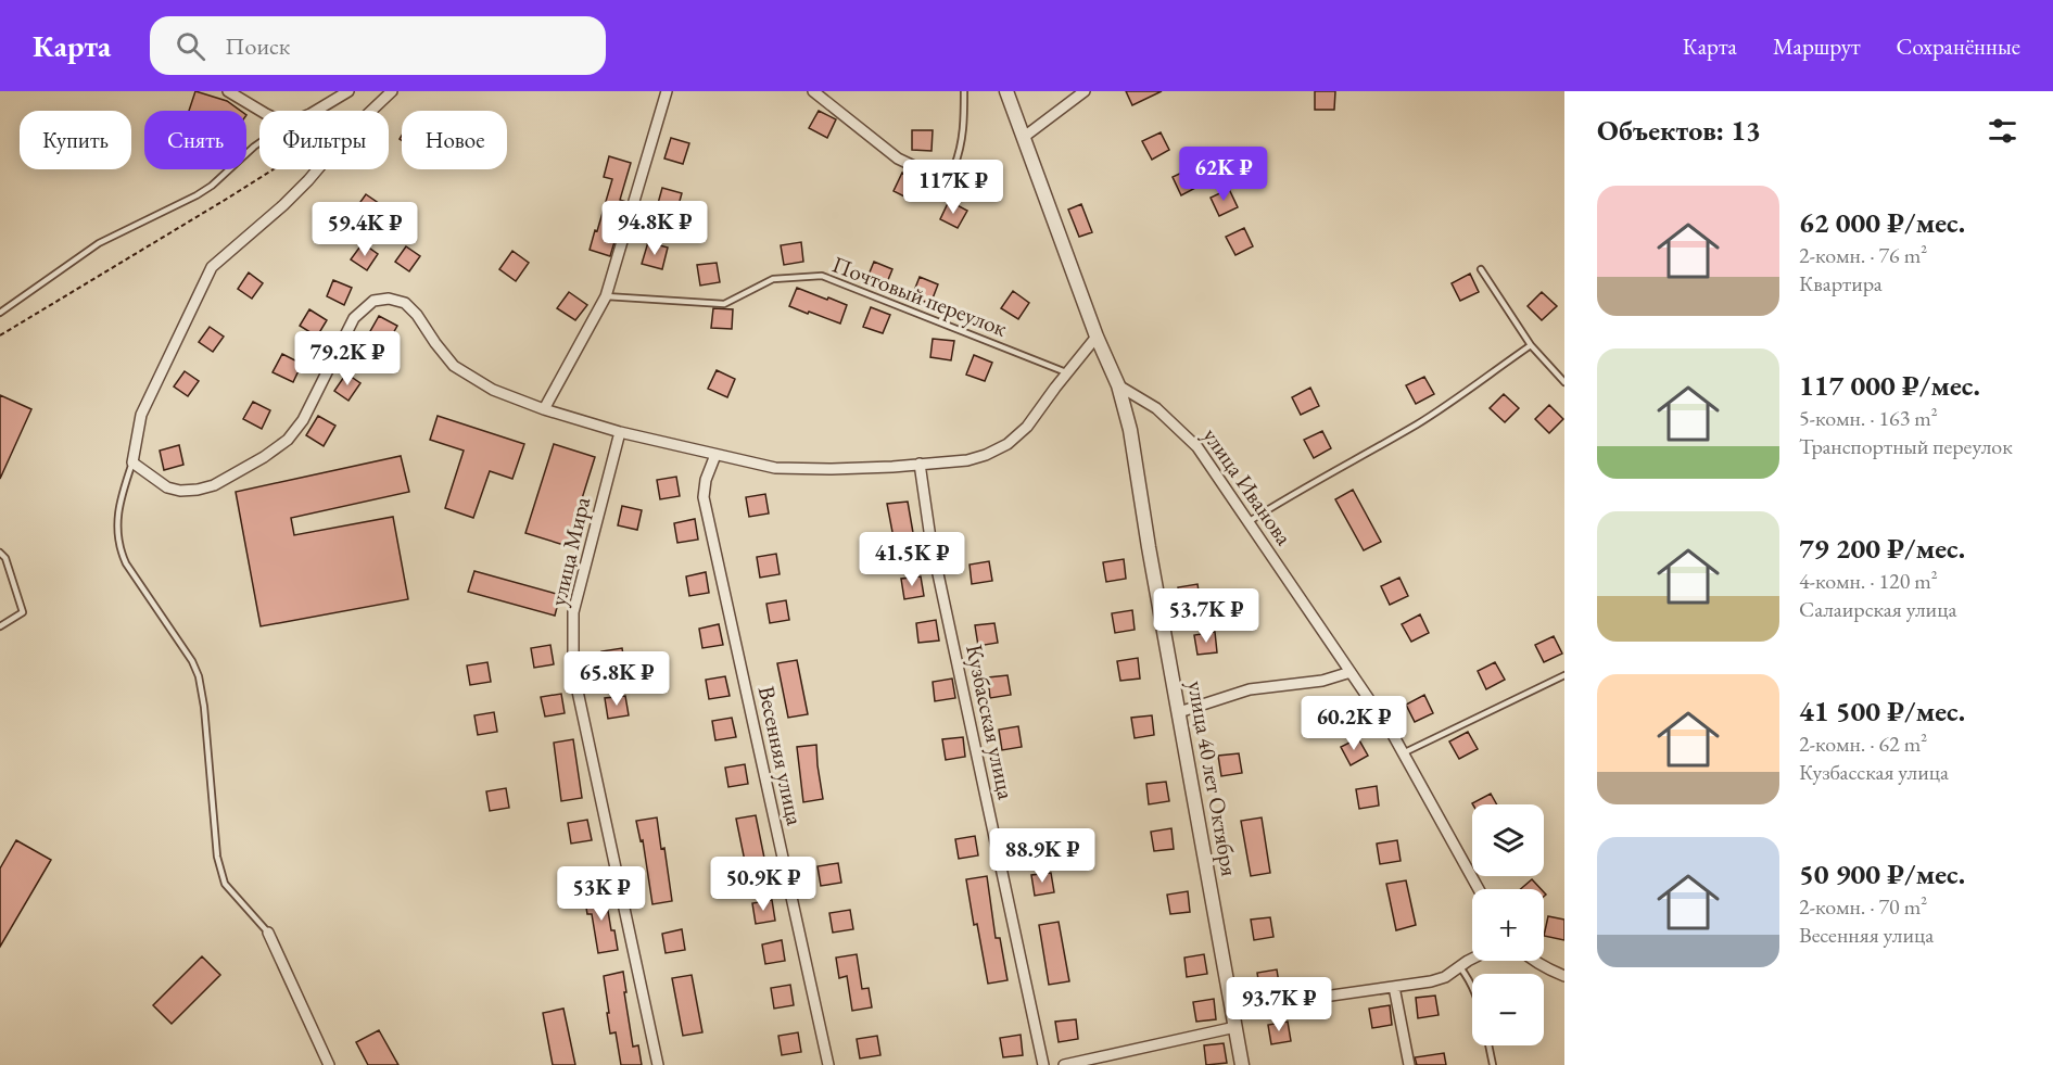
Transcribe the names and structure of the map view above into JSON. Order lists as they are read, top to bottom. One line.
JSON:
{"streets":{"street":["улица Иванова","улица Мира","Кузбасская улица","Весенняя улица","улица 40 лет Октября"],"lane":["Почтовый переулок"]},"crossings":[["улица Иванова","улица 40 лет Октября"]],"page":{"header":"Карта","search":"Поиск","nav":["Карта","Маршрут","Сохранённые"],"heading":"Объектов: 13","chip":["Купить","Снять","Фильтры","Новое"],"price":["62K ₽","117K ₽","94.8K ₽","59.4K ₽","79.2K ₽","41.5K ₽","53.7K ₽","65.8K ₽","60.2K ₽","88.9K ₽","50.9K ₽","53K ₽","93.7K ₽"],"list":[{"name":"62 000 ₽/мес.","note":"2-комн. · 76 m² · Квартира"},{"name":"117 000 ₽/мес.","note":"5-комн. · 163 m² · Транспортный переулок"},{"name":"79 200 ₽/мес.","note":"4-комн. · 120 m² · Салаирская улица"},{"name":"41 500 ₽/мес.","note":"2-комн. · 62 m² · Кузбасская улица"},{"name":"50 900 ₽/мес.","note":"2-комн. · 70 m² · Весенняя улица"}],"map_buttons":["+","−"]}}
